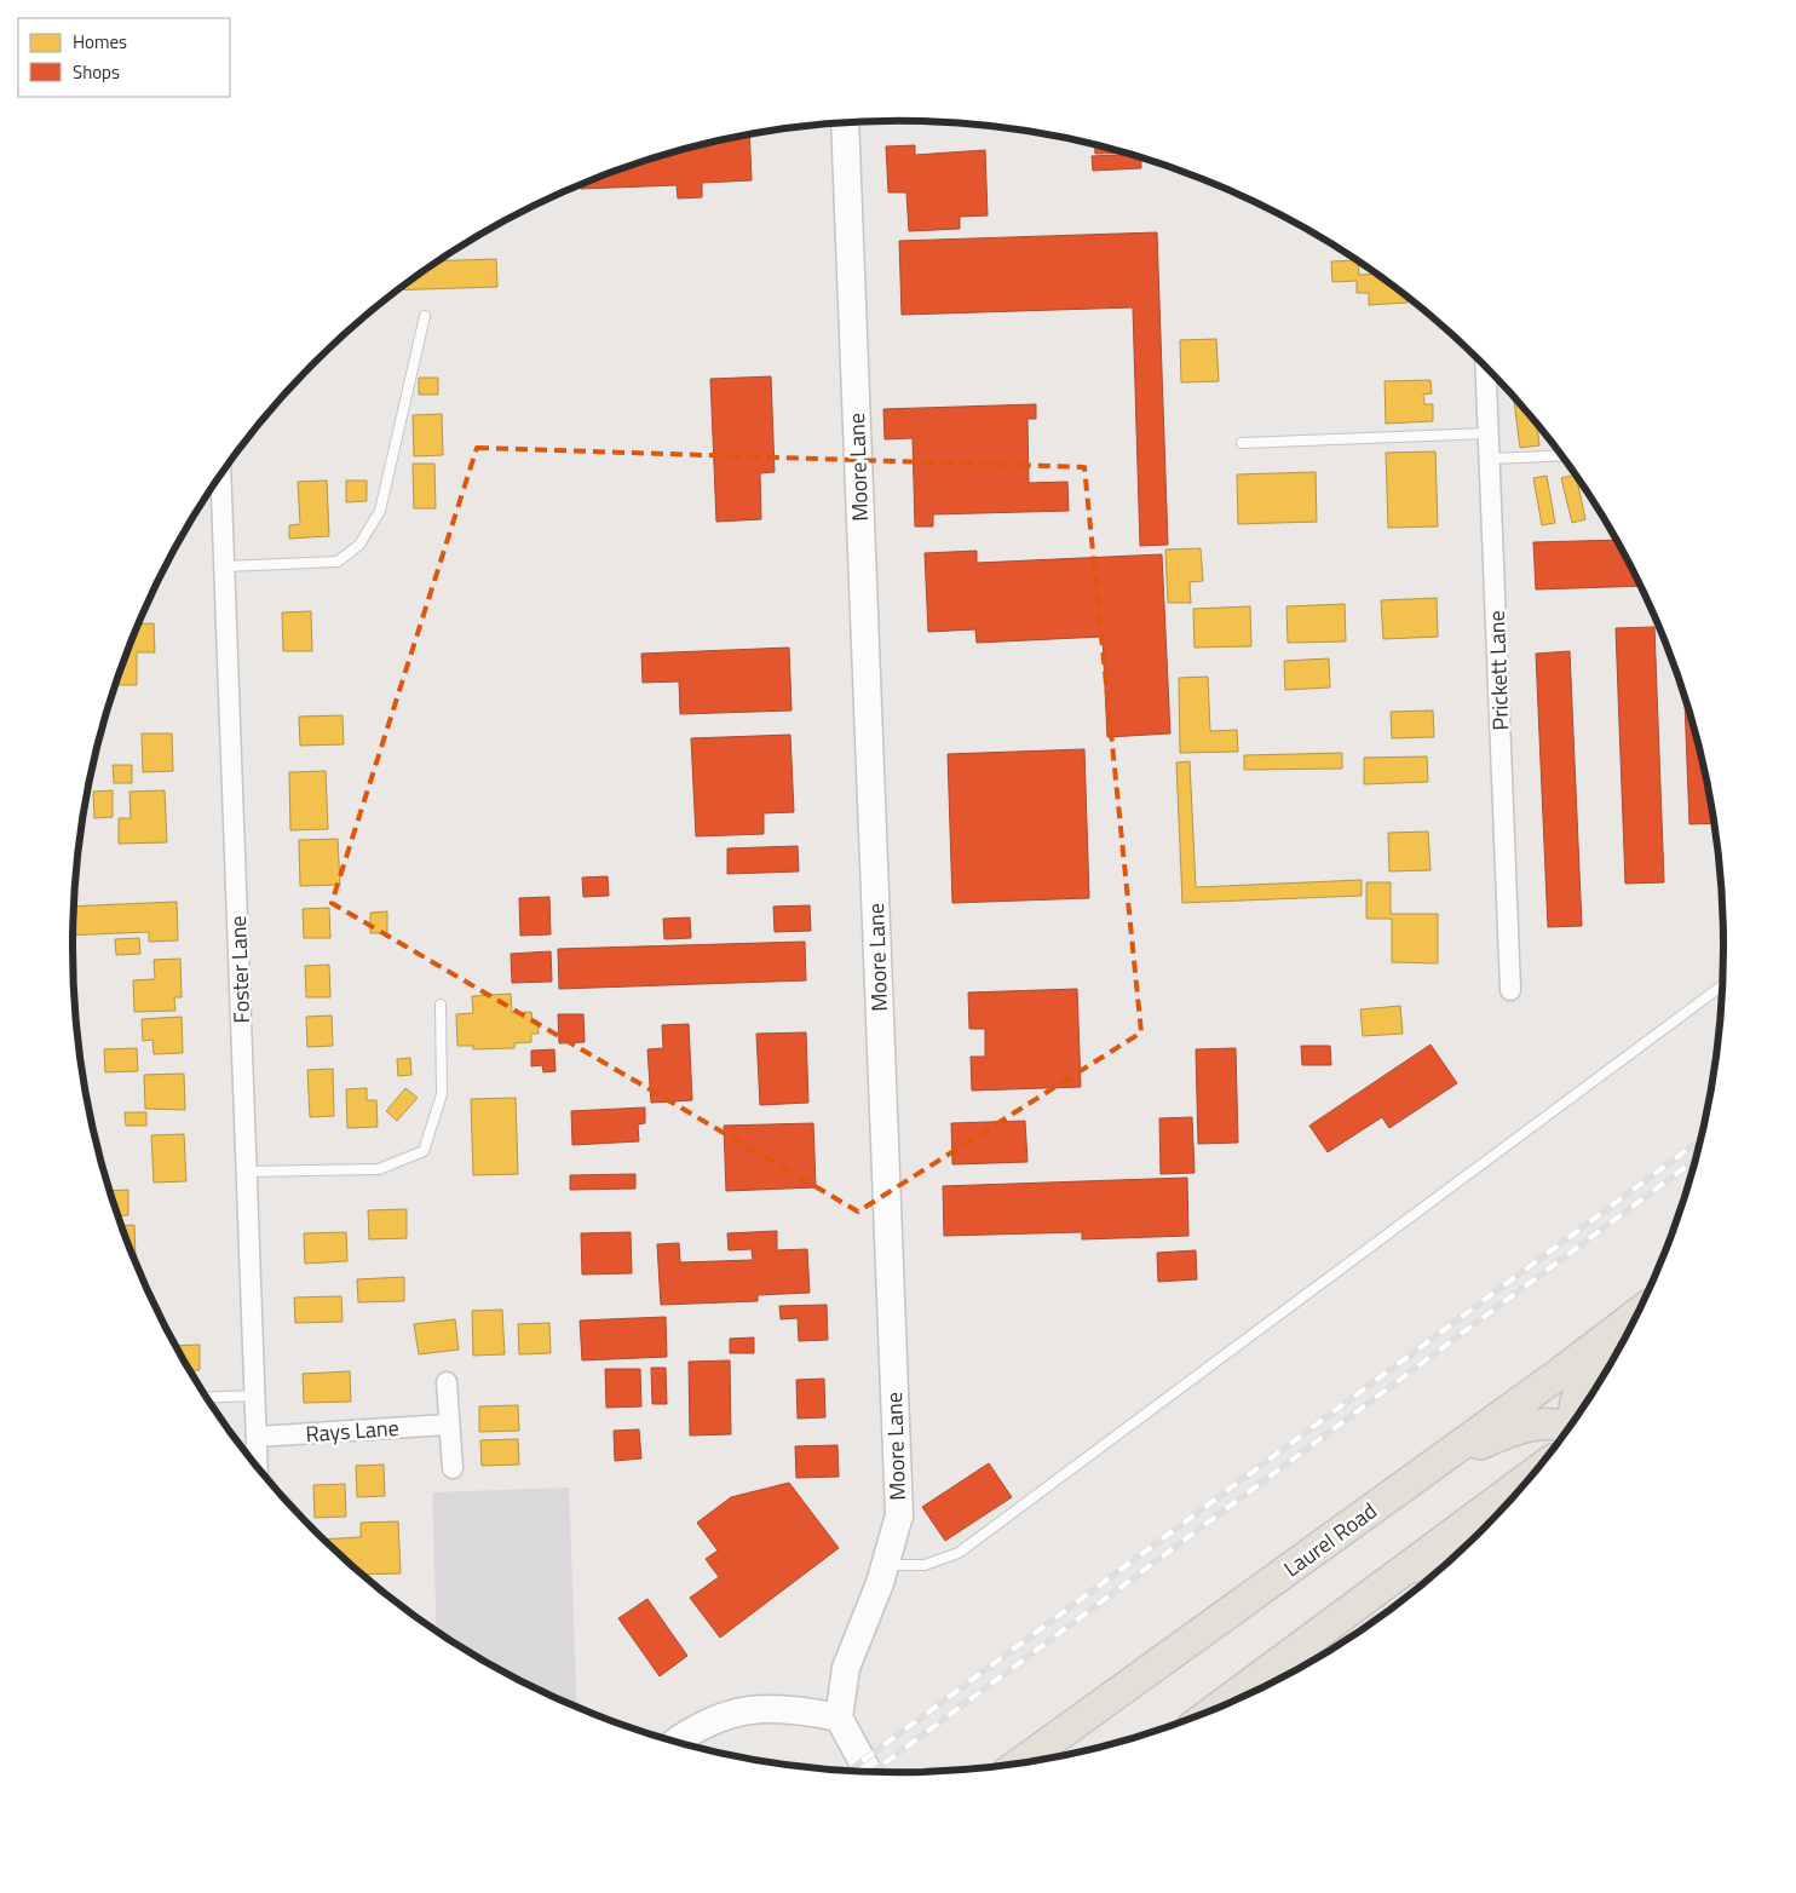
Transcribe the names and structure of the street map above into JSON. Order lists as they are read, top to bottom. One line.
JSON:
{"streets":{"main road":["Laurel Road"],"street":["Moore Lane","Prickett Lane","Foster Lane","Rays Lane"]},"crossings":[["Foster Lane","Rays Lane"]],"legend":["Homes","Shops"]}
